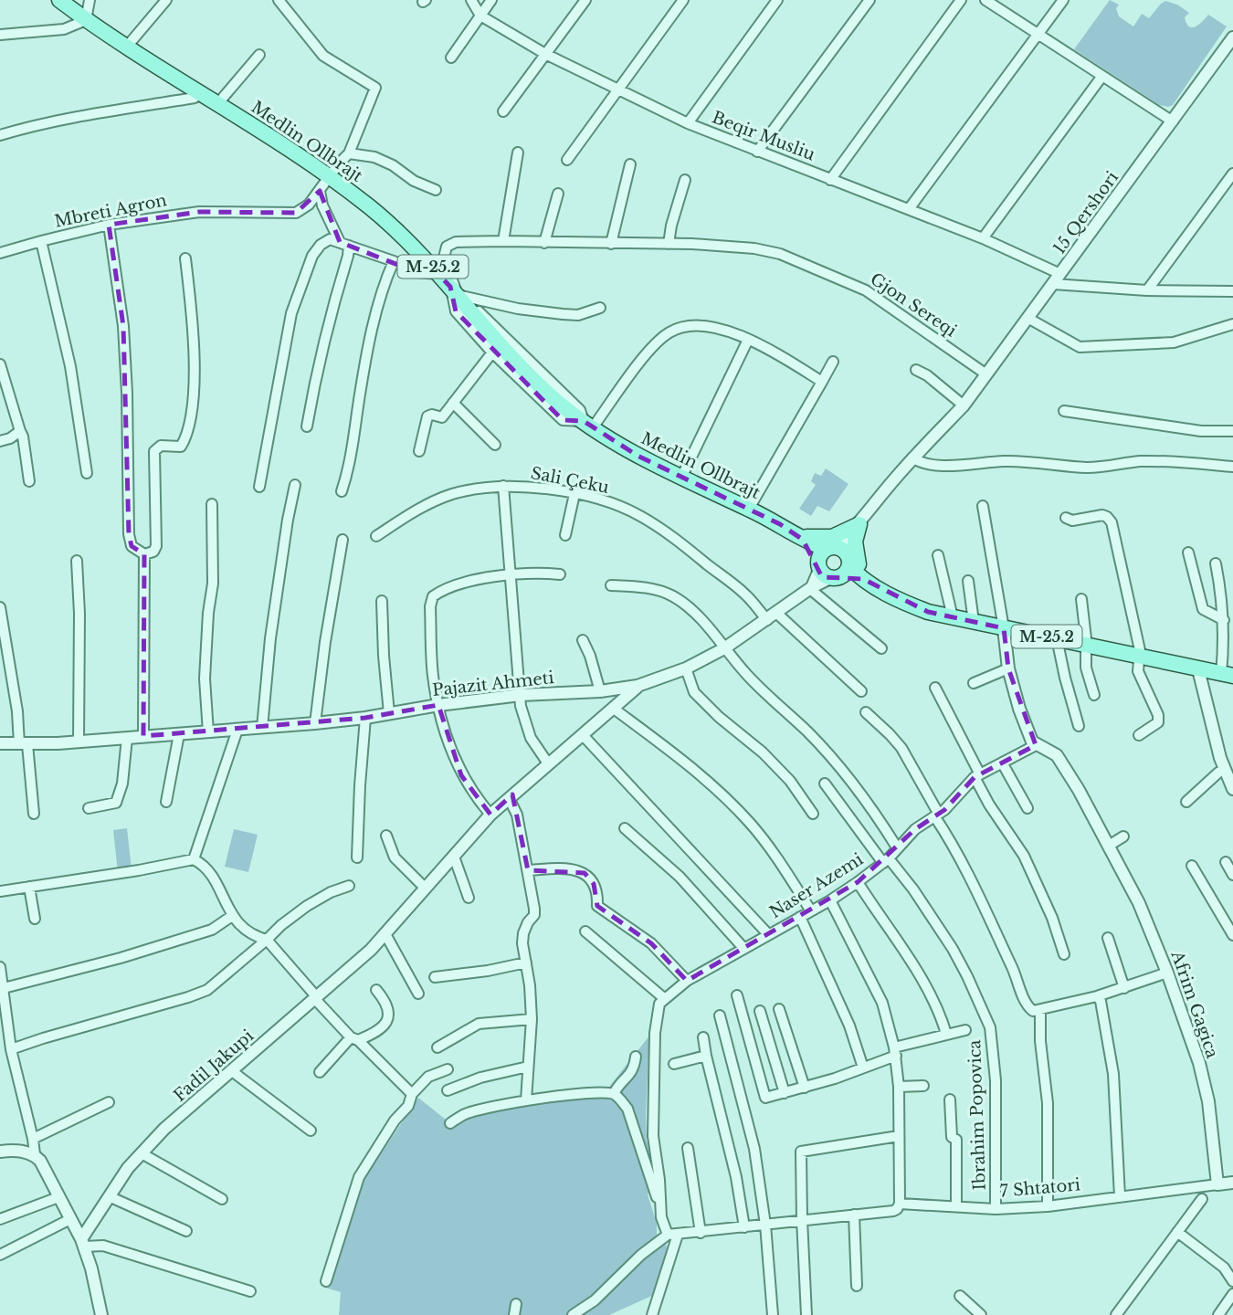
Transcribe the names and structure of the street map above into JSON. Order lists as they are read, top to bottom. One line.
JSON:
{"streets":{"main road":["Medlin Ollbrajt","M-25.2"],"street":["Beqir Musliu","Mbreti Agron","15 Qershori","Gjon Sereqi","Sali Çeku","Pajazit Ahmeti","Naser Azemi","Afrim Gagica","Fadil Jakupi","Ibrahim Popovica","7 Shtatori"]},"crossings":[["Beqir Musliu","15 Qershori"],["Medlin Ollbrajt","Mbreti Agron"],["Medlin Ollbrajt","15 Qershori"],["Medlin Ollbrajt","M-25.2"],["Medlin Ollbrajt","Gjon Sereqi"],["15 Qershori","M-25.2"],["15 Qershori","Gjon Sereqi"],["Sali Çeku","Pajazit Ahmeti"],["Pajazit Ahmeti","Fadil Jakupi"],["Naser Azemi","Afrim Gagica"],["Naser Azemi","Ibrahim Popovica"],["Afrim Gagica","7 Shtatori"],["Ibrahim Popovica","7 Shtatori"]]}
